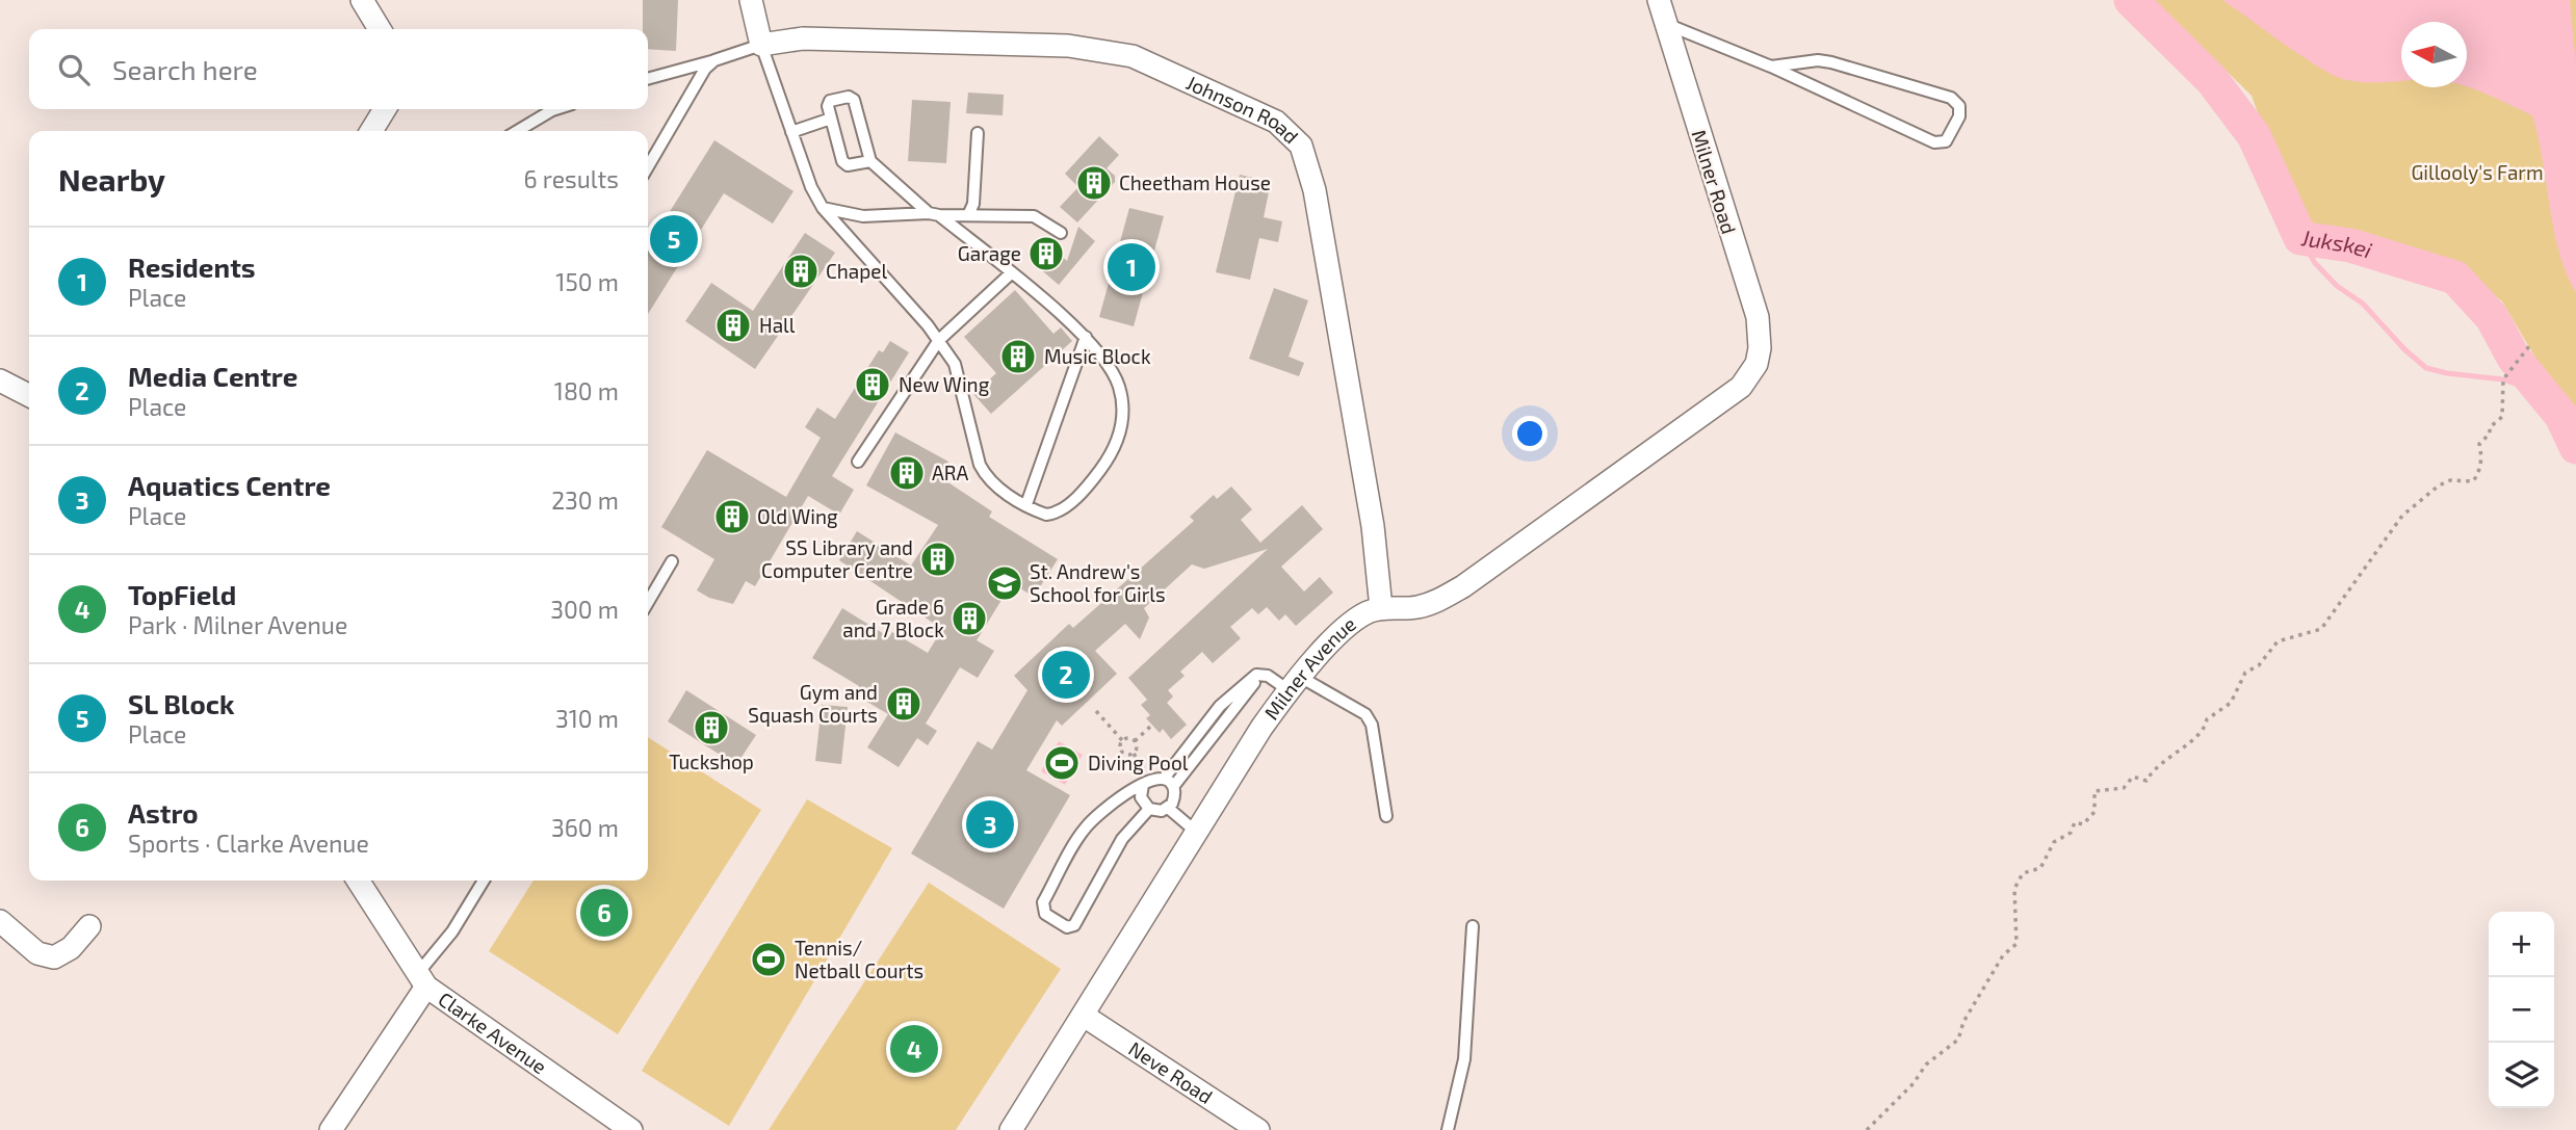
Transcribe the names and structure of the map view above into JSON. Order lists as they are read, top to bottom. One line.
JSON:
{"streets":{"street":["Johnson Road","Milner Road","Milner Avenue","Clarke Avenue","Neve Road"]},"crossings":[["Johnson Road","Milner Avenue"],["Milner Road","Milner Avenue"],["Milner Avenue","Neve Road"]],"water":["Jukskei"],"parks":["Gillooly's Farm"],"places":{"building":["Cheetham House","Garage","Chapel","Hall","Music Block","New Wing","ARA","Old Wing","SS Library and Computer Centre","Grade 6 and 7 Block","Gym and Squash Courts","Tuckshop"],"school or university":["St. Andrew's School for Girls"],"sports":["Diving Pool","Tennis/ Netball Courts"]},"north":"left","page":{"search":"Search here","heading":["Nearby","6 results"],"pins":["5","1","2","3","6","4"],"list":[{"mark":"1","name":"Residents","note":"Place","value":"150 m"},{"mark":"2","name":"Media Centre","note":"Place","value":"180 m"},{"mark":"3","name":"Aquatics Centre","note":"Place","value":"230 m"},{"mark":"4","name":"TopField","note":"Park · Milner Avenue","value":"300 m"},{"mark":"5","name":"SL Block","note":"Place","value":"310 m"},{"mark":"6","name":"Astro","note":"Sports · Clarke Avenue","value":"360 m"}],"map_buttons":["+","−"]}}
